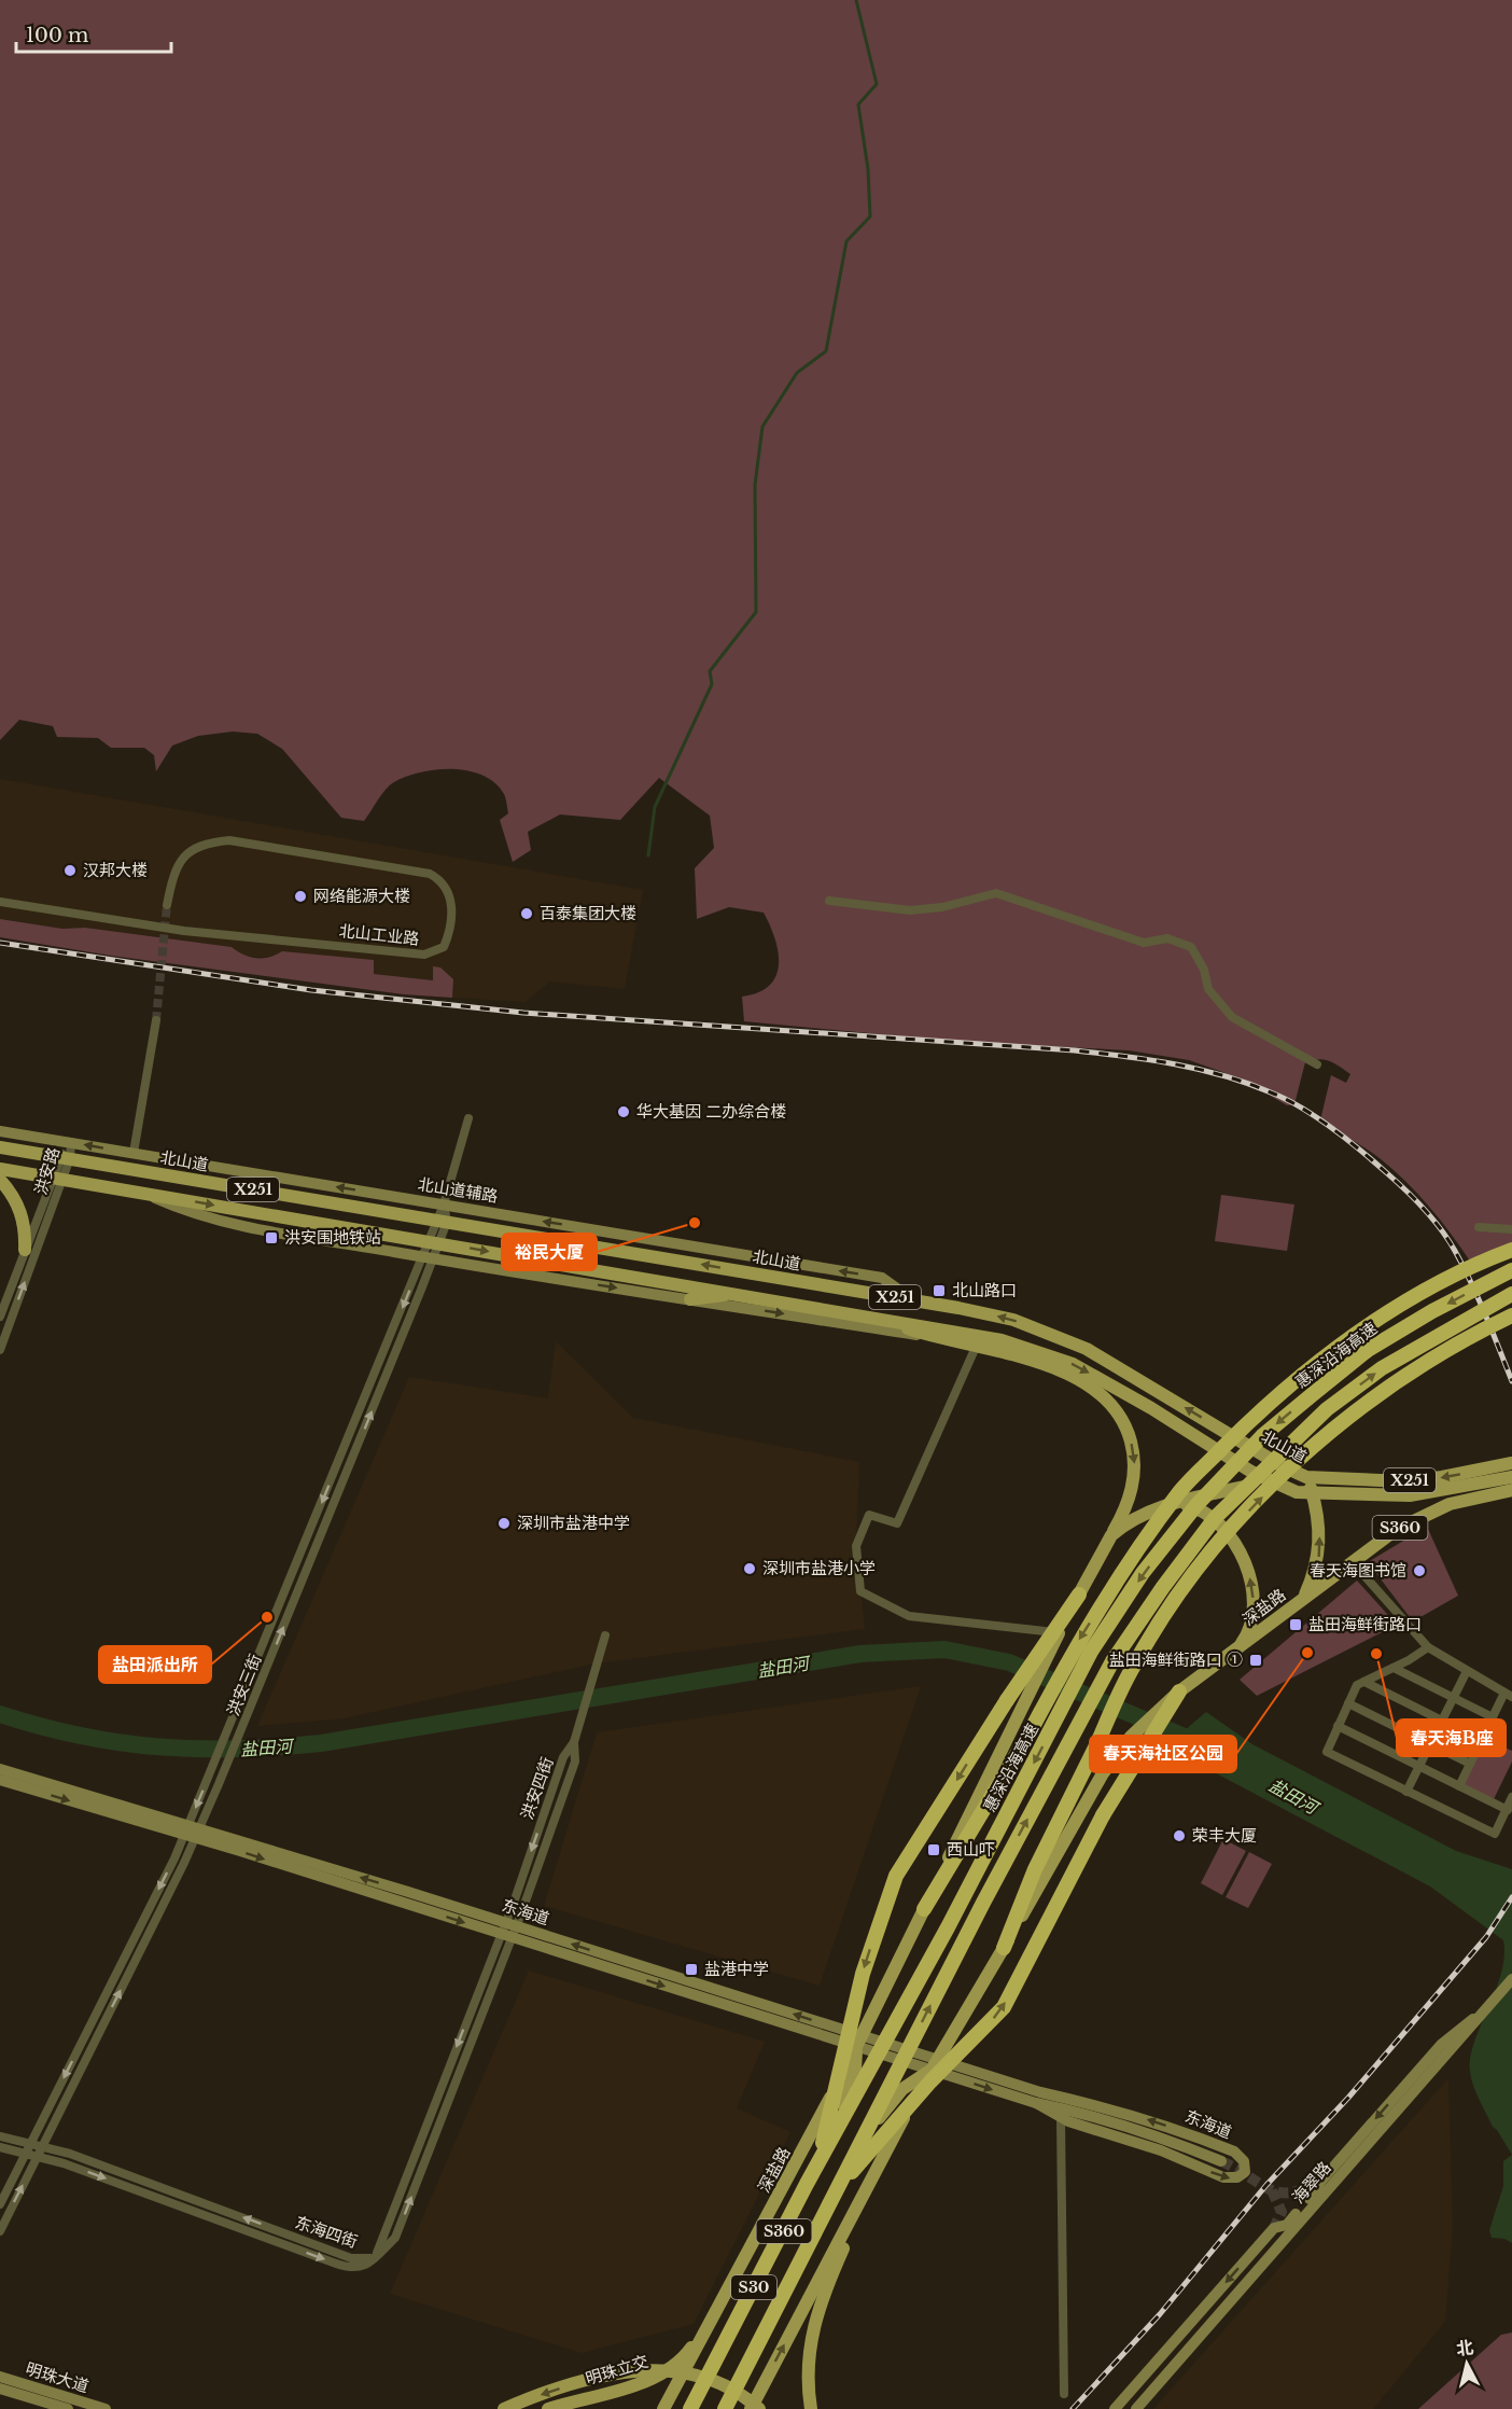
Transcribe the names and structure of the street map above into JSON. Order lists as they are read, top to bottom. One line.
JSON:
{"streets":{"highway":["惠深沿海高速","S30"],"main road":["北山道","X251","S360","深盐路","明珠立交"],"street":["北山工业路","洪安路","北山道辅路","洪安三街","洪安四街","东海道","海翠路","东海四街","明珠大道"]},"crossings":[["北山道","洪安路"],["北山道","北山道辅路"],["北山道","洪安三街"],["洪安路","X251"],["洪安路","北山道辅路"],["X251","洪安三街"],["北山道辅路","洪安三街"],["惠深沿海高速","深盐路"],["S360","深盐路"],["S360","东海道"],["深盐路","东海道"],["深盐路","明珠立交"],["洪安三街","东海道"],["洪安三街","东海四街"],["洪安四街","东海道"],["洪安四街","东海四街"]],"water":["盐田河"],"places":{"other":["汉邦大楼","网络能源大楼","百泰集团大楼","华大基因 二办综合楼","裕民大厦","深圳市盐港中学","深圳市盐港小学","春天海图书馆","盐田派出所","春天海社区公园","春天海B座","荣丰大厦"],"transit":["洪安围地铁站","北山路口","盐田海鲜街路口","盐田海鲜街路口 ①","西山吓","盐港中学"]},"scale_bar":"100 m","north":"top"}
